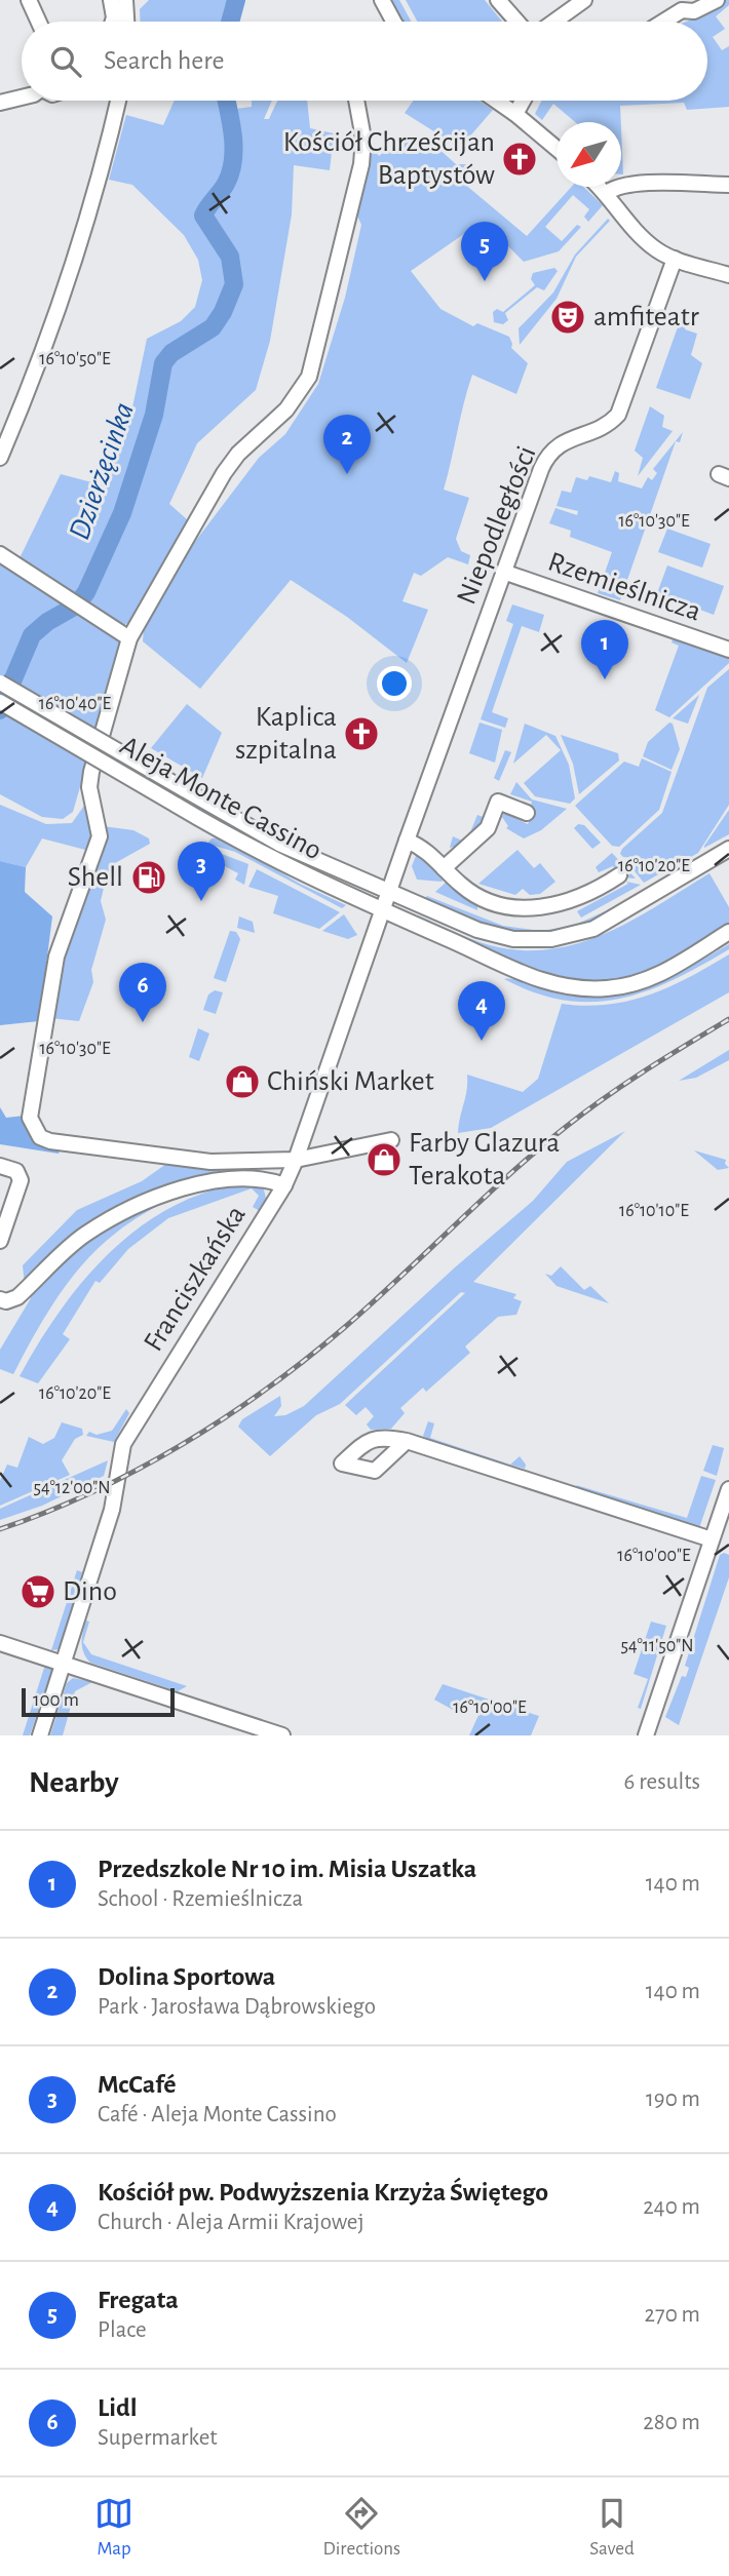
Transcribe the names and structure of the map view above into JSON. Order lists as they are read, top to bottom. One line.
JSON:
{"streets":{"street":["Niepodległości","Rzemieślnicza","Aleja Monte Cassino","Franciszkańska"]},"crossings":[["Niepodległości","Rzemieślnicza"],["Niepodległości","Aleja Monte Cassino"],["Niepodległości","Franciszkańska"],["Aleja Monte Cassino","Franciszkańska"]],"water":["Dzierżęcinka"],"places":{"church":["Kościół Chrześcijan Baptystów","Kaplica szpitalna"],"theatre":["amfiteatr"],"fuel station":["Shell"],"shop":["Chiński Market","Farby Glazura Terakota"],"supermarket":["Dino"]},"scale_bar":"100 m","north":"bottom left","page":{"search":"Search here","pins":["5","2","1","3","6","4"],"scale":"100 m","heading":["Nearby","6 results"],"list":[{"mark":"1","name":"Przedszkole Nr 10 im. Misia Uszatka","note":"School · Rzemieślnicza","value":"140 m"},{"mark":"2","name":"Dolina Sportowa","note":"Park · Jarosława Dąbrowskiego","value":"140 m"},{"mark":"3","name":"McCafé","note":"Café · Aleja Monte Cassino","value":"190 m"},{"mark":"4","name":"Kościół pw. Podwyższenia Krzyża Świętego","note":"Church · Aleja Armii Krajowej","value":"240 m"},{"mark":"5","name":"Fregata","note":"Place","value":"270 m"},{"mark":"6","name":"Lidl","note":"Supermarket","value":"280 m"}],"nav":["Map","Directions","Saved"]},"coordinates":["16°10'50\"E","16°10'30\"E","16°10'40\"E","16°10'20\"E","16°10'10\"E","54°12'00\"N","16°10'00\"E","54°11'50\"N"]}
